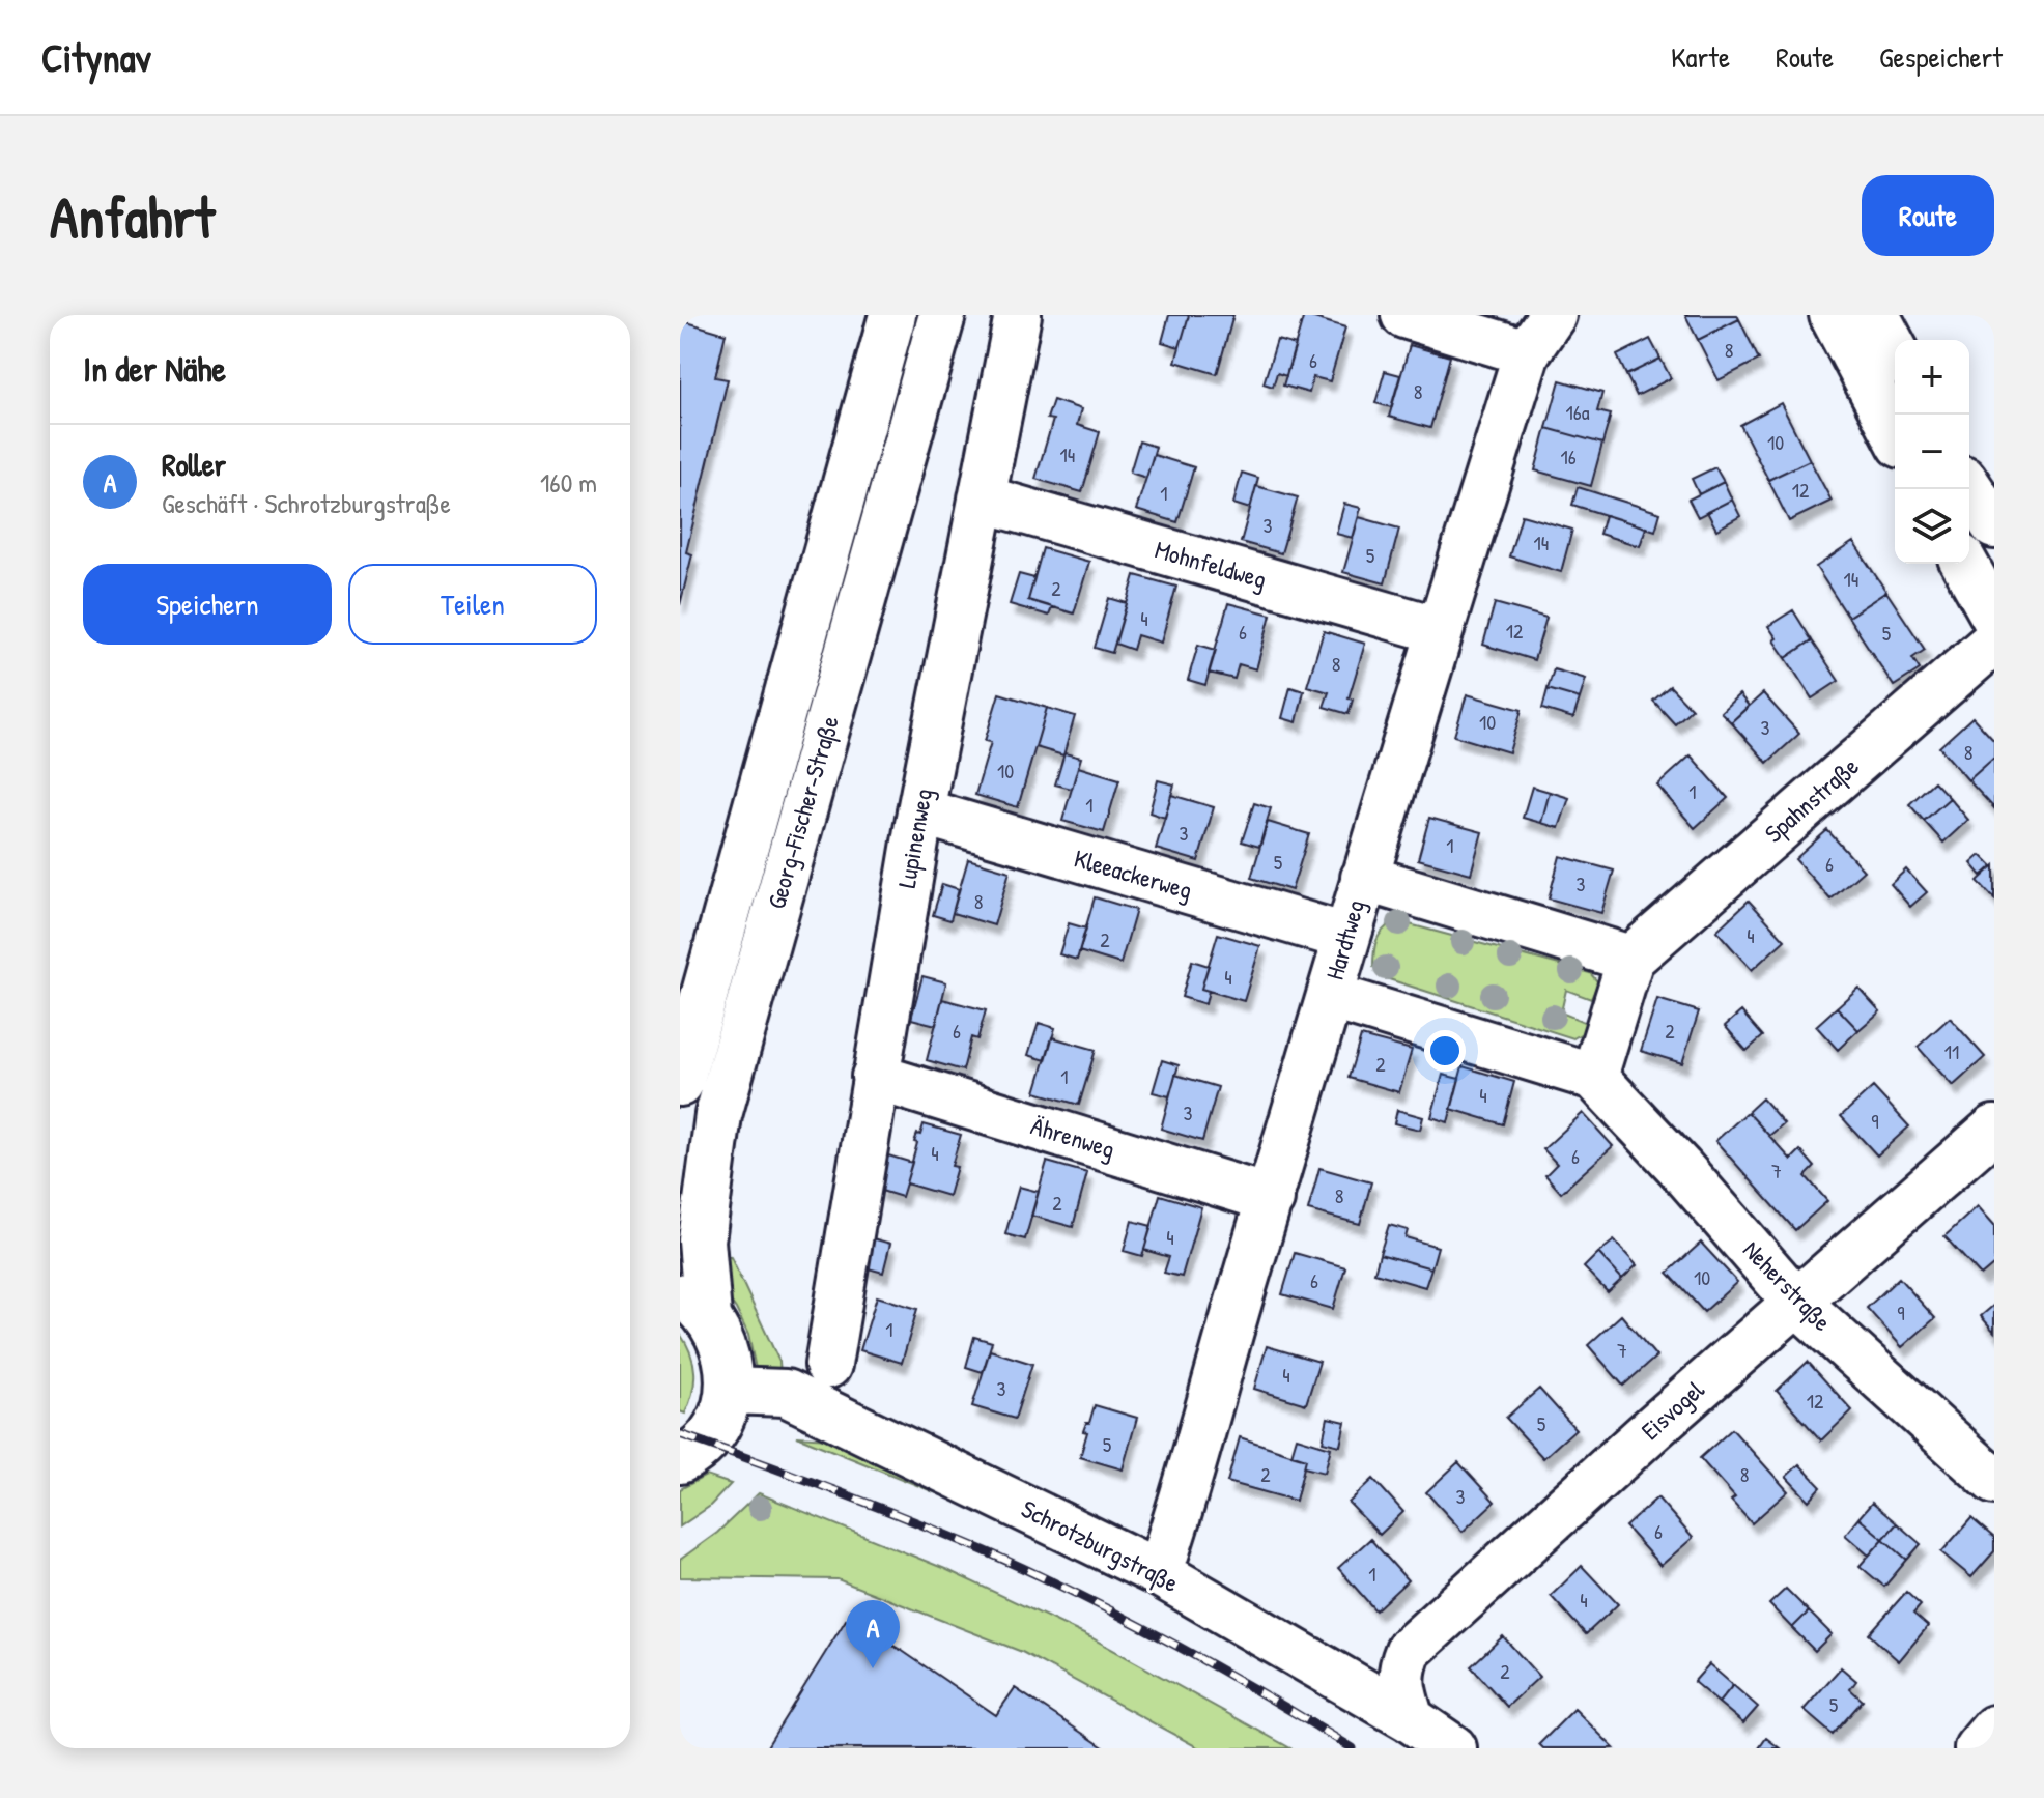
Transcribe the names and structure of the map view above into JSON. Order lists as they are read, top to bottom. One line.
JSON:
{"streets":{"street":["Mohnfeldweg","Spahnstraße","Georg-Fischer-Straße","Lupinenweg","Kleeackerweg","Hardtweg","Ährenweg","Neherstraße","Eisvogel","Schrotzburgstraße"]},"crossings":[["Mohnfeldweg","Lupinenweg"],["Mohnfeldweg","Hardtweg"],["Georg-Fischer-Straße","Schrotzburgstraße"],["Lupinenweg","Kleeackerweg"],["Lupinenweg","Ährenweg"],["Kleeackerweg","Hardtweg"],["Hardtweg","Ährenweg"],["Hardtweg","Neherstraße"],["Hardtweg","Schrotzburgstraße"],["Neherstraße","Eisvogel"],["Eisvogel","Schrotzburgstraße"]],"house_numbers":["8","6","8","16a","10","14","16","12","1","3","14","5","14","2","4","12","6","5","8","10","3","8","10","1","1","3","1","5","6","3","8","4","2","4","6","2","11","2","1","4","3","9","4","6","7","8","2","4","10","6","9","1","7","4","3","12","5","5","2","8","3","6","1","4","2","5"],"page":{"header":"Citynav","nav":["Karte","Route","Gespeichert"],"buttons":["Route",["Speichern","Teilen"]],"title":"Anfahrt","heading":"In der Nähe","map_buttons":["+","−"],"list":[{"mark":"A","name":"Roller","note":"Geschäft · Schrotzburgstraße","value":"160 m"}],"pins":"A"}}
